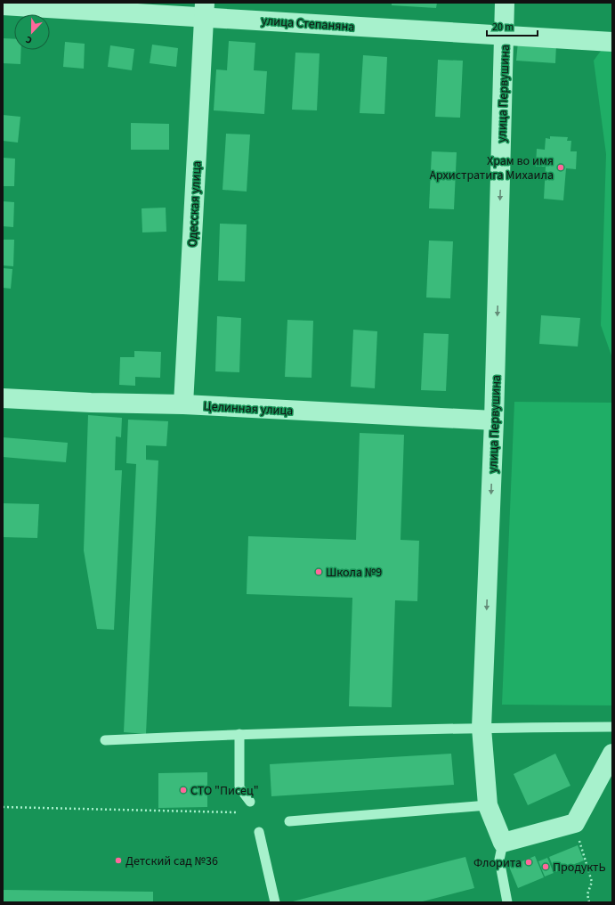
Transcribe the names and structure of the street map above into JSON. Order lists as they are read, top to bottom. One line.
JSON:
{"streets":{"street":["улица Степаняна","улица Первушина","Одесская улица","Целинная улица"]},"crossings":[["улица Степаняна","улица Первушина"],["улица Степаняна","Одесская улица"],["улица Первушина","Целинная улица"],["Одесская улица","Целинная улица"]],"one_way":["улица Первушина"],"places":["Храм во имя Архистратига Михаила","Школа №9","СТО \"Писец\"","Детский сад №36","Флорита","ПродуктЬ"],"scale_bar":"20 m","north":"bottom"}
